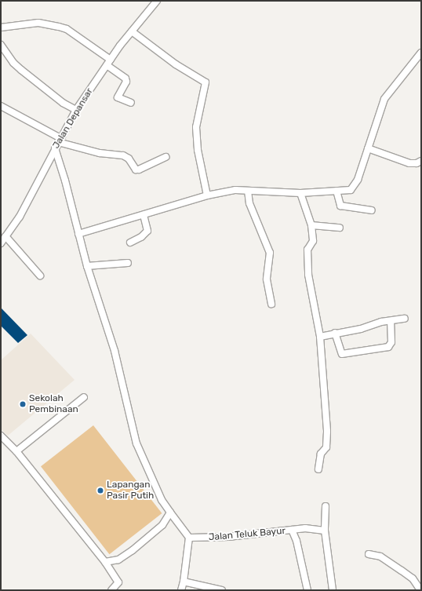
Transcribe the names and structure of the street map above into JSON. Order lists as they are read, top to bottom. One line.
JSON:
{"streets":{"street":["Jalan Depansar","Jalan Teluk Bayur"]},"places":["Sekolah Pembinaan","Lapangan Pasir Putih"]}
